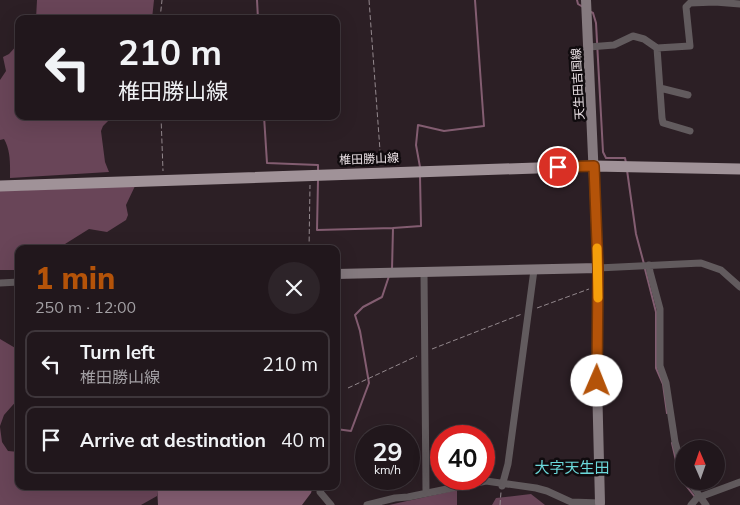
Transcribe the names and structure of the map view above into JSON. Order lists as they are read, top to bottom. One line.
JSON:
{"streets":{"main road":["椎田勝山線"],"street":["天生田吉国線"]},"crossings":[["天生田吉国線","椎田勝山線"]],"districts":["大字天生田"],"north":"top","page":{"turn":["210 m","椎田勝山線"],"heading":["1 min","250 m · 12:00"],"list":[{"name":"Turn left","note":"椎田勝山線","value":"210 m"},{"name":"Arrive at destination","value":"40 m"}],"speed":"29 km/h","limit":"40"}}
